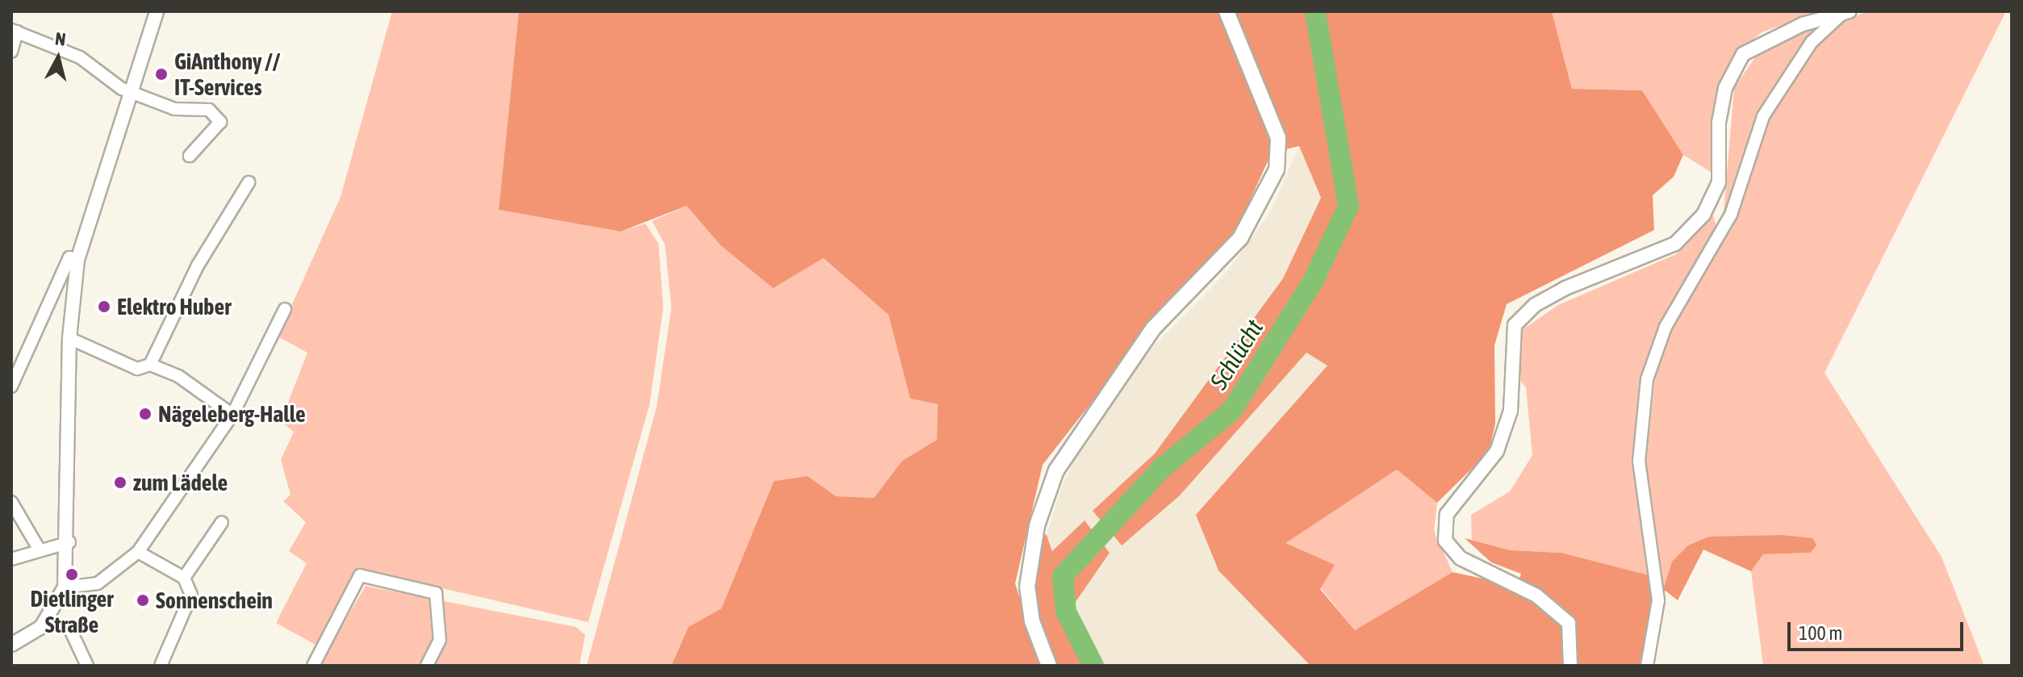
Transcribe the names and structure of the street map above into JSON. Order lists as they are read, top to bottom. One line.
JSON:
{"water":["Schlücht"],"places":["GiAnthony // IT-Services","Elektro Huber","Nägeleberg-Halle","zum Lädele","Dietlinger Straße","Sonnenschein"],"scale_bar":"100 m","north":"top"}
